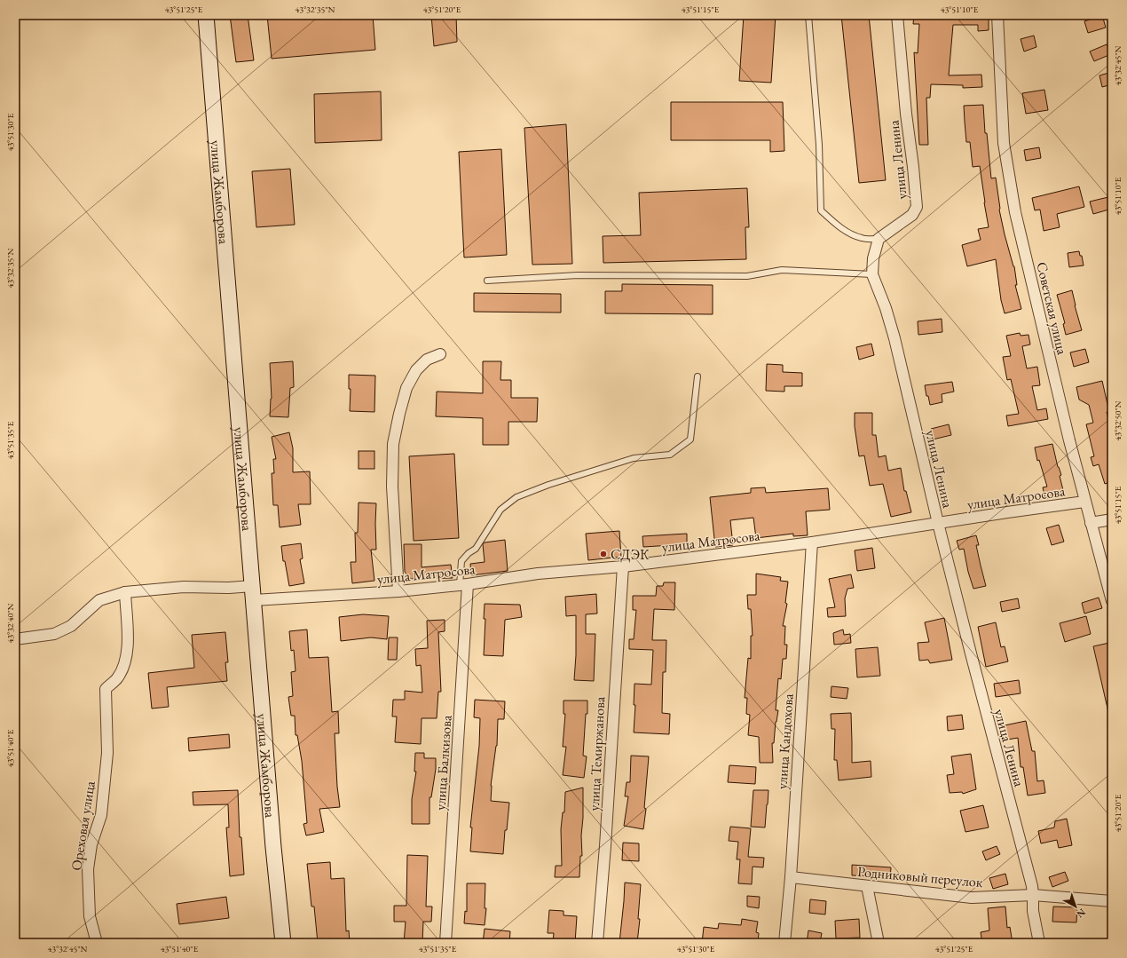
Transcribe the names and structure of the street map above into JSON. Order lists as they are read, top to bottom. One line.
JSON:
{"streets":{"street":["улица Ленина","улица Жамборова","Советская улица","улица Матросова","улица Кандохова","улица Темиржанова","улица Балкизова","Ореховая улица","Родниковый переулок"]},"crossings":[["улица Ленина","улица Матросова"],["улица Ленина","Родниковый переулок"],["улица Жамборова","улица Матросова"],["Советская улица","улица Матросова"],["улица Матросова","улица Кандохова"],["улица Матросова","улица Темиржанова"],["улица Матросова","улица Балкизова"],["улица Матросова","Ореховая улица"],["улица Кандохова","Родниковый переулок"]],"places":["СДЭК"],"north":"bottom right","coordinates":["43°51'25\"E","43°32'35\"N","43°51'20\"E","43°51'15\"E","43°51'10\"E","43°32'45\"N","43°51'30\"E","43°32'50\"N","43°51'35\"E","43°32'40\"N","43°51'40\"E"]}
